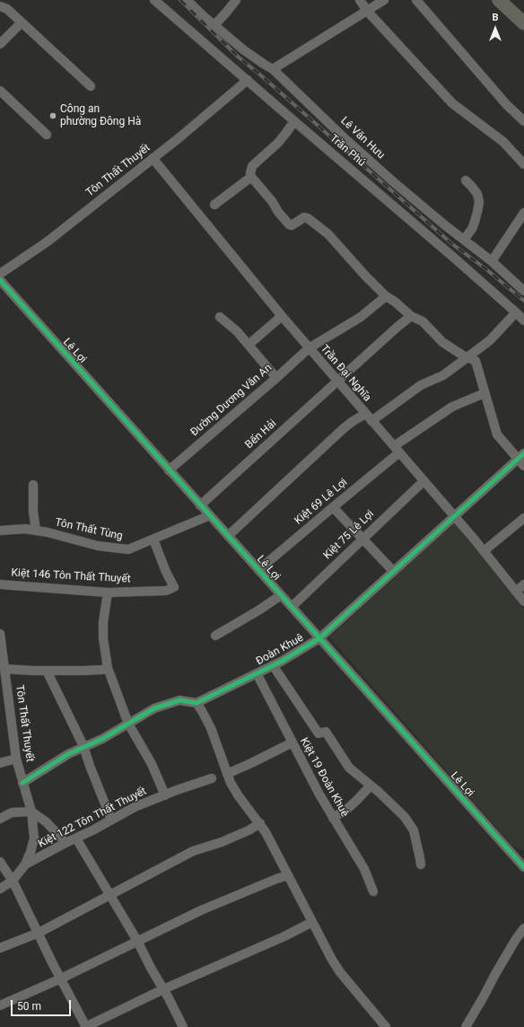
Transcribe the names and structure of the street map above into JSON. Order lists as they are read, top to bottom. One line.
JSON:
{"streets":{"street":["Lê Văn Hưu","Trần Phú","Tôn Thất Thuyết","Lê Lợi","Trần Đại Nghĩa","Đường Dương Văn An","Bến Hải","Kiệt 69 Lê Lợi","Tôn Thất Tùng","Kiệt 75 Lê Lợi","Kiệt 146 Tôn Thất Thuyết","Đoàn Khuê","Kiệt 19 Đoàn Khuê","Kiệt 122 Tôn Thất Thuyết"]},"crossings":[["Trần Phú","Tôn Thất Thuyết"],["Tôn Thất Thuyết","Trần Đại Nghĩa"],["Tôn Thất Thuyết","Kiệt 122 Tôn Thất Thuyết"],["Lê Lợi","Đường Dương Văn An"],["Lê Lợi","Bến Hải"],["Lê Lợi","Kiệt 69 Lê Lợi"],["Lê Lợi","Tôn Thất Tùng"],["Lê Lợi","Kiệt 75 Lê Lợi"],["Lê Lợi","Đoàn Khuê"],["Trần Đại Nghĩa","Đường Dương Văn An"],["Trần Đại Nghĩa","Bến Hải"],["Trần Đại Nghĩa","Kiệt 69 Lê Lợi"],["Trần Đại Nghĩa","Kiệt 75 Lê Lợi"],["Trần Đại Nghĩa","Đoàn Khuê"],["Tôn Thất Tùng","Kiệt 146 Tôn Thất Thuyết"],["Đoàn Khuê","Kiệt 19 Đoàn Khuê"]],"places":["Công an phường Đông Hà"],"scale_bar":"50 m","north":"top"}
